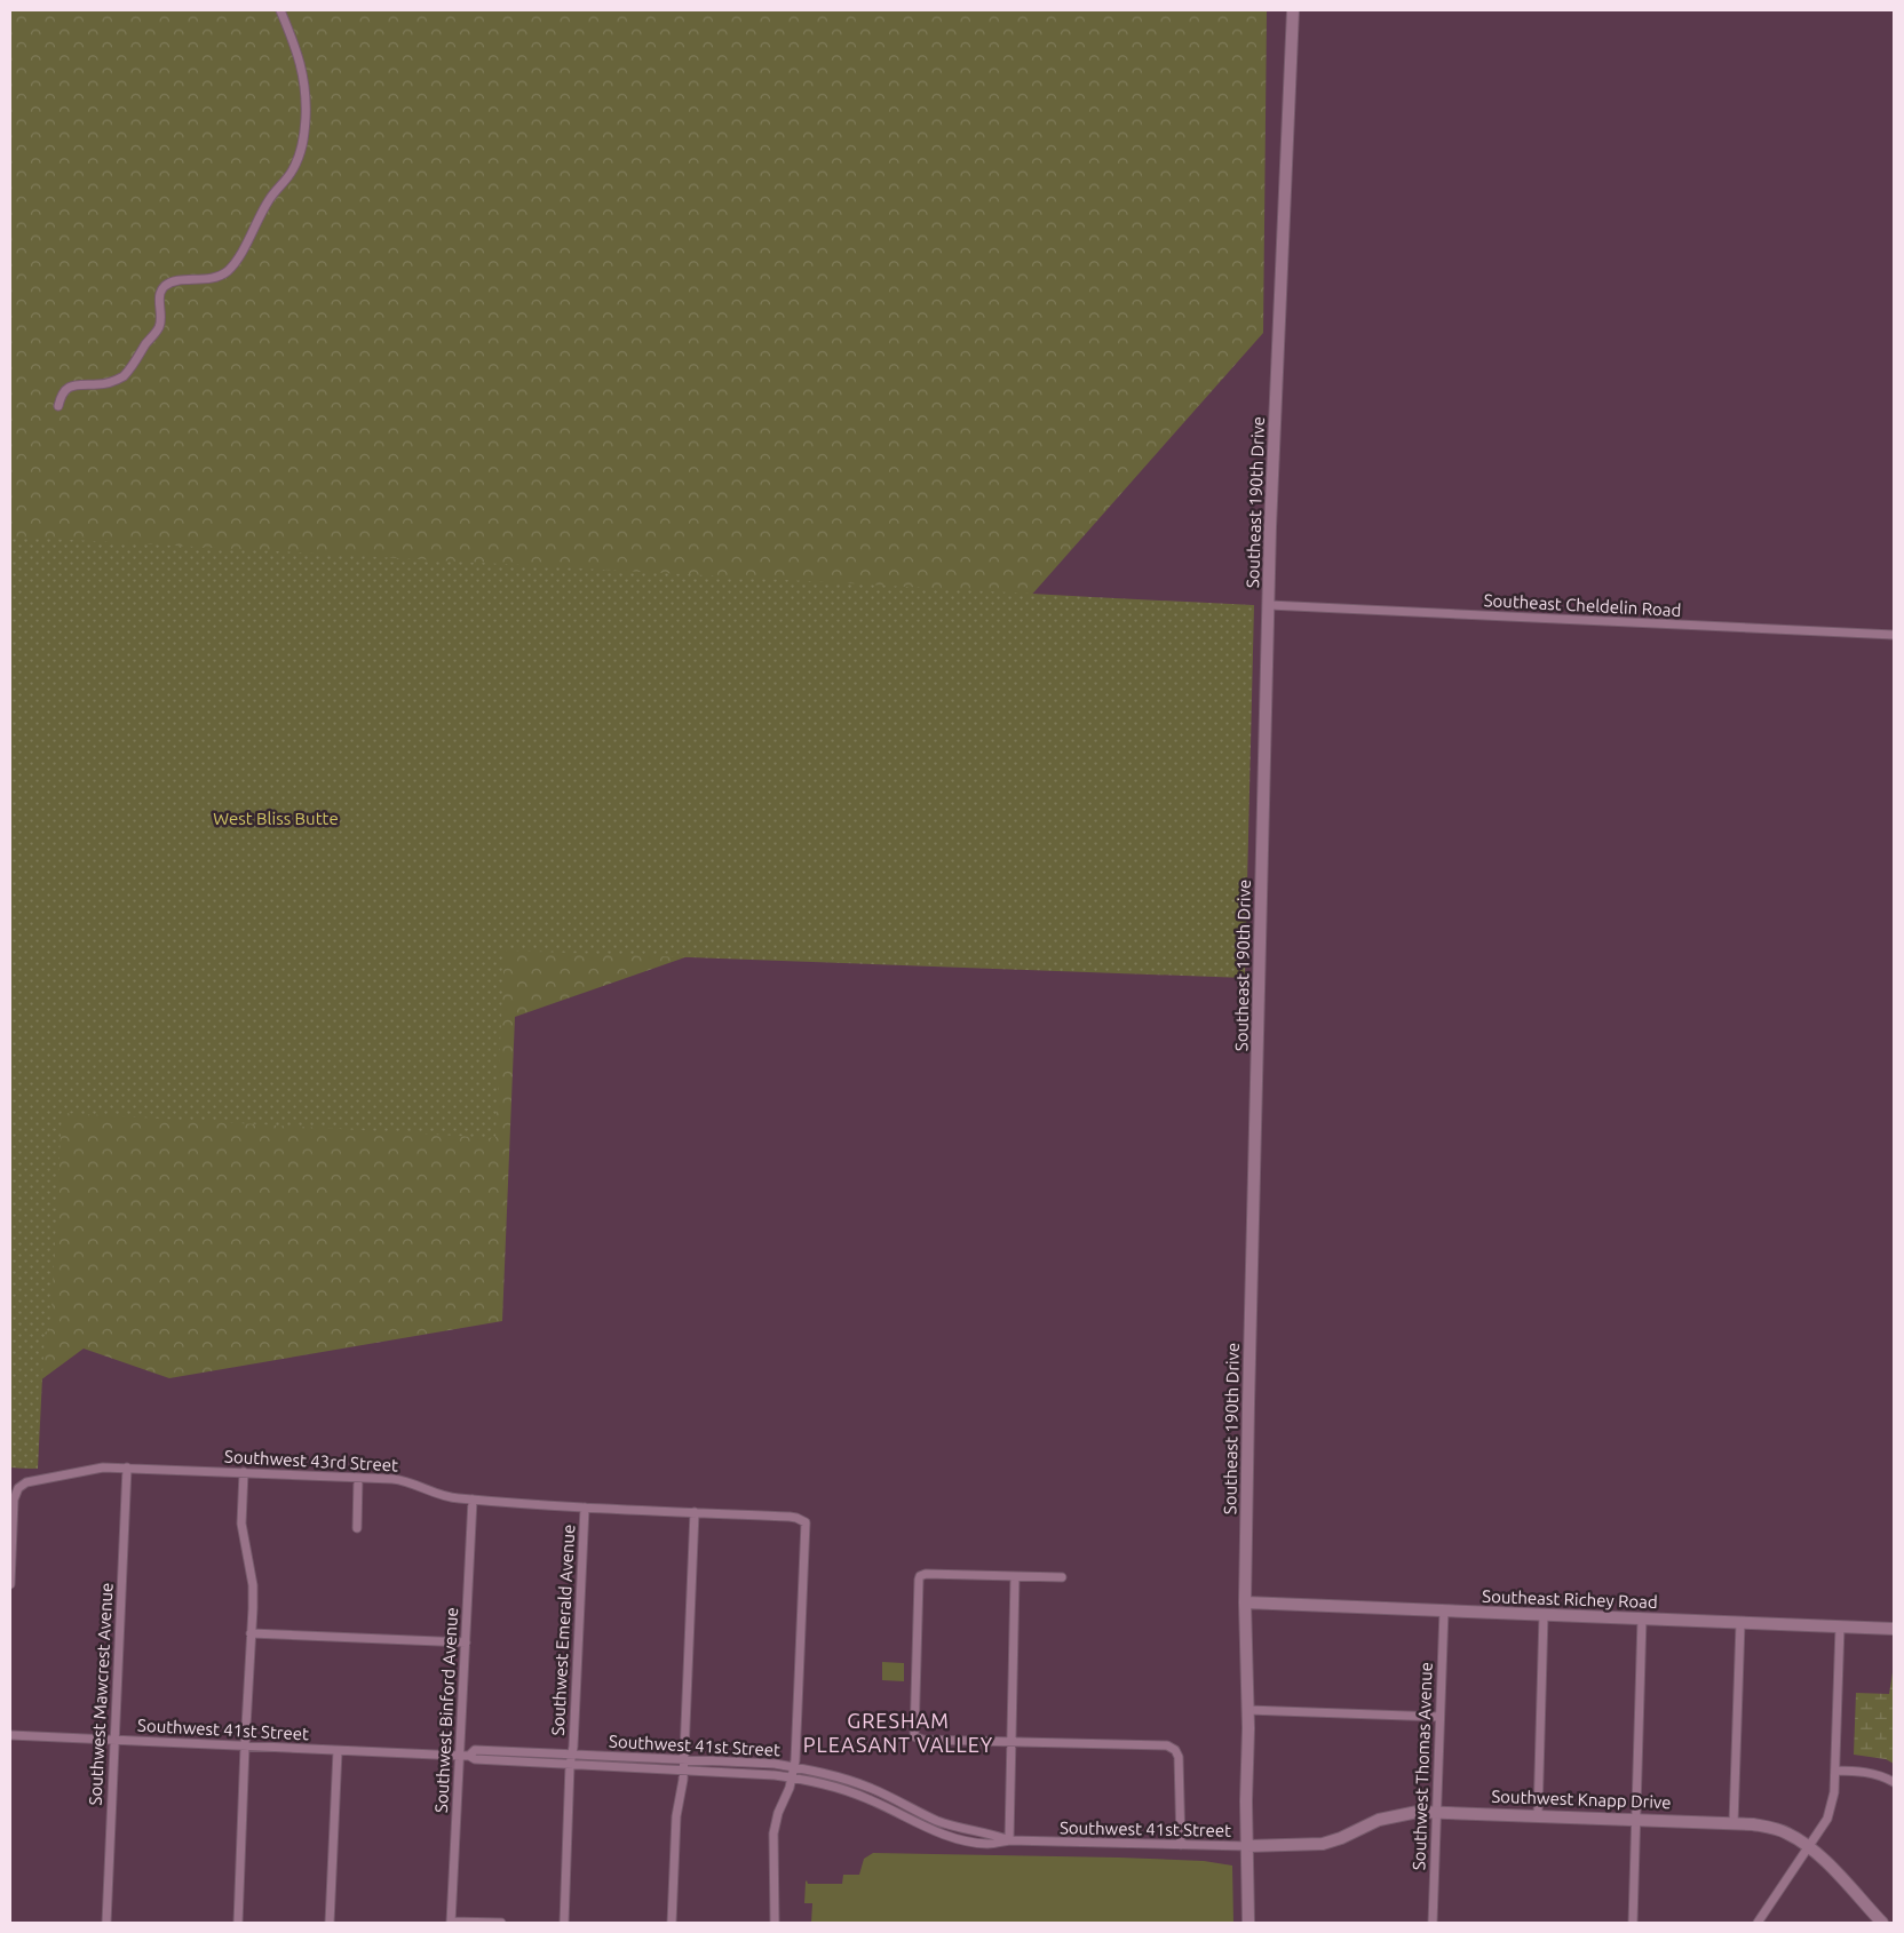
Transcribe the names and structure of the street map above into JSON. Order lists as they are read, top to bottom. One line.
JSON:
{"streets":{"main road":["Southeast 190th Drive","Southeast Richey Road","Southwest Knapp Drive"],"street":["Southeast Cheldelin Road","Southwest 43rd Street","Southwest Emerald Avenue","Southwest Mawcrest Avenue","Southwest Binford Avenue","Southwest 41st Street","Southwest Thomas Avenue"]},"crossings":[["Southeast 190th Drive","Southeast Cheldelin Road"],["Southeast 190th Drive","Southeast Richey Road"],["Southeast 190th Drive","Southwest 41st Street"],["Southeast 190th Drive","Southwest Knapp Drive"],["Southwest 43rd Street","Southwest Emerald Avenue"],["Southwest 43rd Street","Southwest Mawcrest Avenue"],["Southwest 43rd Street","Southwest Binford Avenue"],["Southwest 43rd Street","Southwest 41st Street"],["Southeast Richey Road","Southwest Thomas Avenue"],["Southwest Emerald Avenue","Southwest 41st Street"],["Southwest Mawcrest Avenue","Southwest 41st Street"],["Southwest Binford Avenue","Southwest 41st Street"],["Southwest 41st Street","Southwest Knapp Drive"],["Southwest Thomas Avenue","Southwest Knapp Drive"]],"districts":["GRESHAM PLEASANT VALLEY"],"parks":["West Bliss Butte"]}
